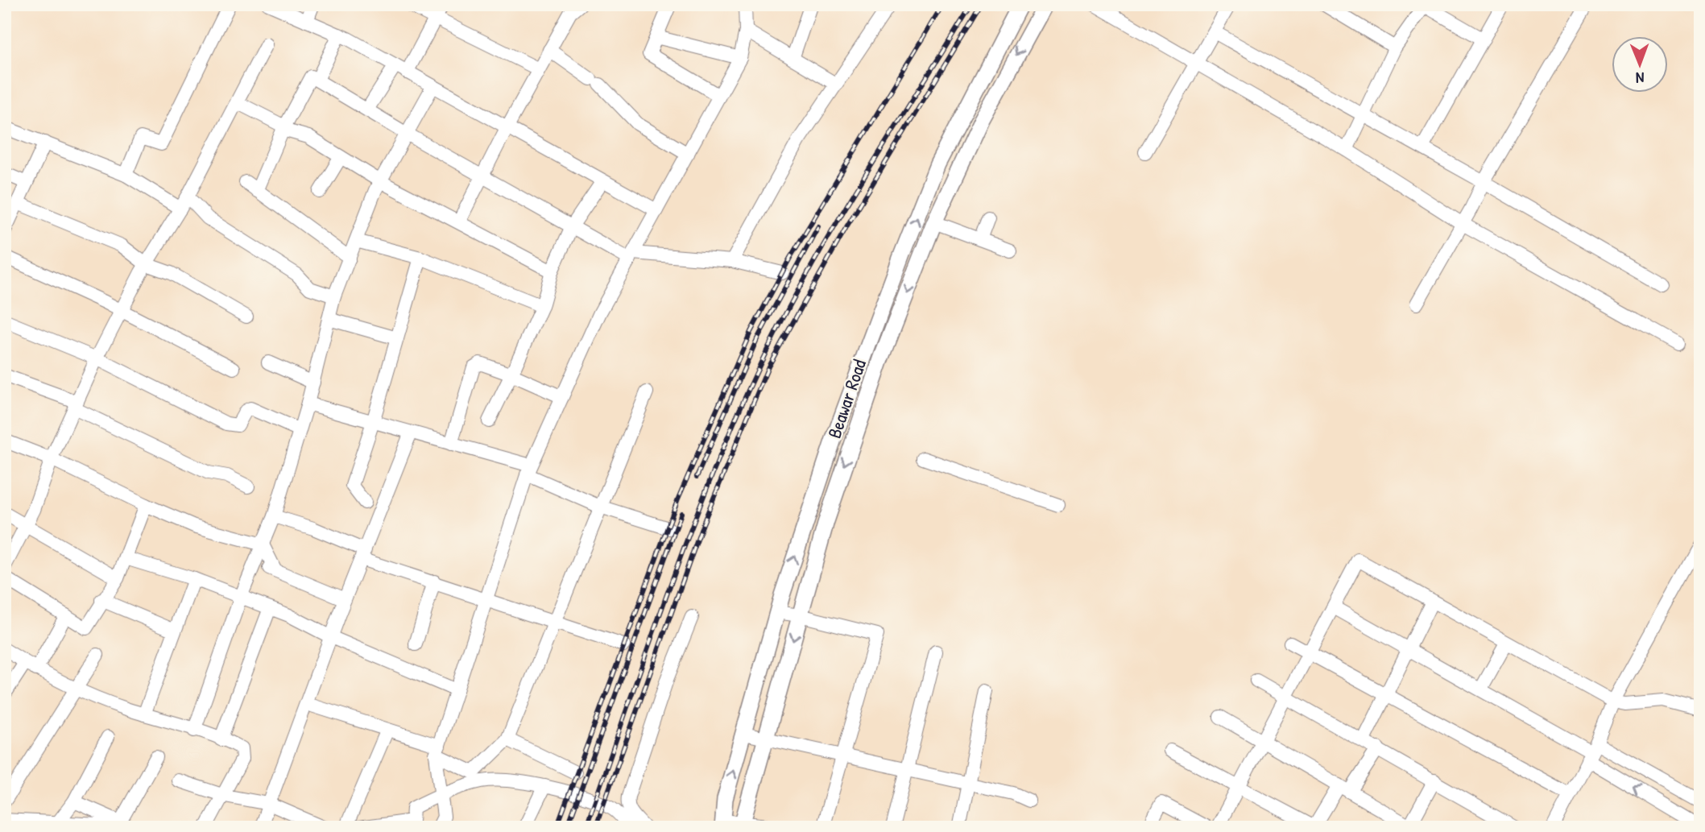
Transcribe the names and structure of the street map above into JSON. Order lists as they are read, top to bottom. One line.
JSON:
{"streets":{"main road":["Beawar Road"]},"north":"bottom"}
